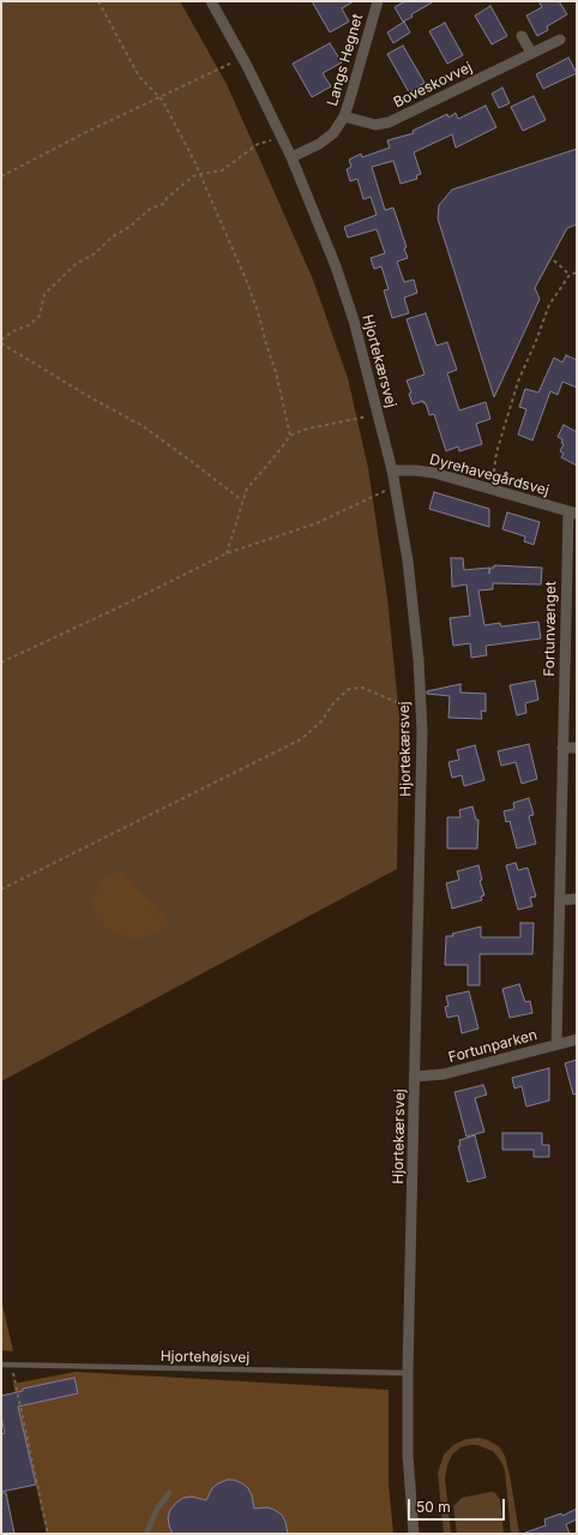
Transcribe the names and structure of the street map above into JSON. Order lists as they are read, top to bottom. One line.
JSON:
{"streets":{"street":["Langs Hegnet","Boveskovvej","Hjortekærsvej","Dyrehavegårdsvej","Fortunvænget","Fortunparken"],"lane":["Hjortehøjsvej"]},"crossings":[["Langs Hegnet","Boveskovvej"],["Langs Hegnet","Hjortekærsvej"],["Hjortekærsvej","Dyrehavegårdsvej"],["Hjortekærsvej","Fortunparken"],["Hjortekærsvej","Hjortehøjsvej"],["Dyrehavegårdsvej","Fortunvænget"],["Fortunvænget","Fortunparken"]],"scale_bar":"50 m"}
